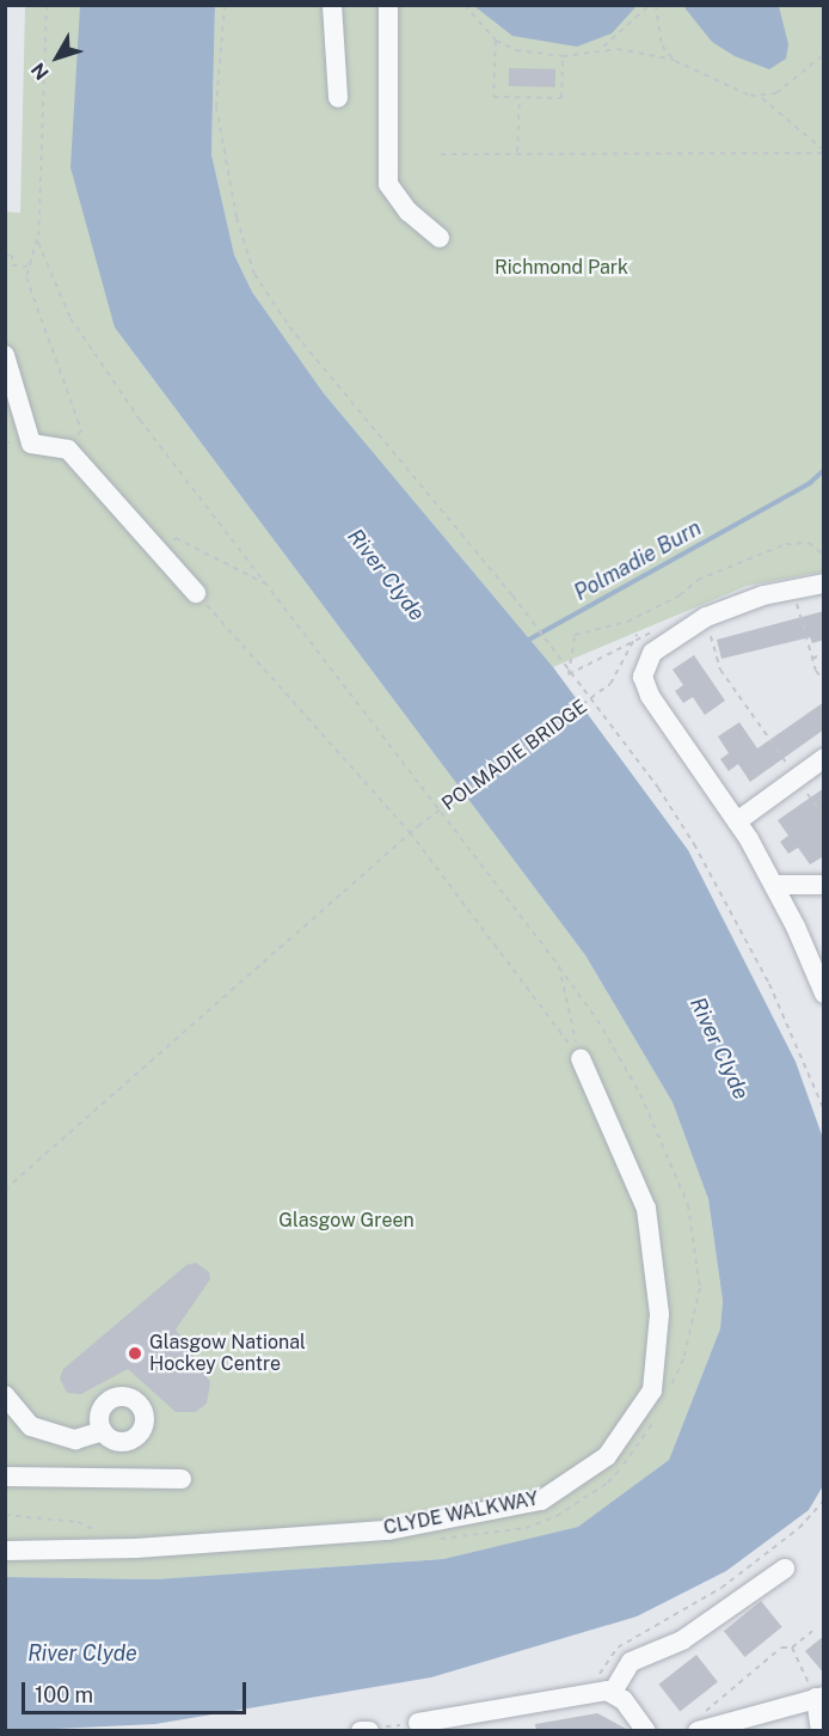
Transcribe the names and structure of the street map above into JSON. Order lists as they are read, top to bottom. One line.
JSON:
{"streets":{"street":["CLYDE WALKWAY"],"path":["POLMADIE BRIDGE"]},"water":["Polmadie Burn","River Clyde"],"parks":["Richmond Park","Glasgow Green"],"places":["Glasgow National Hockey Centre"],"scale_bar":"100 m","north":"bottom left"}
